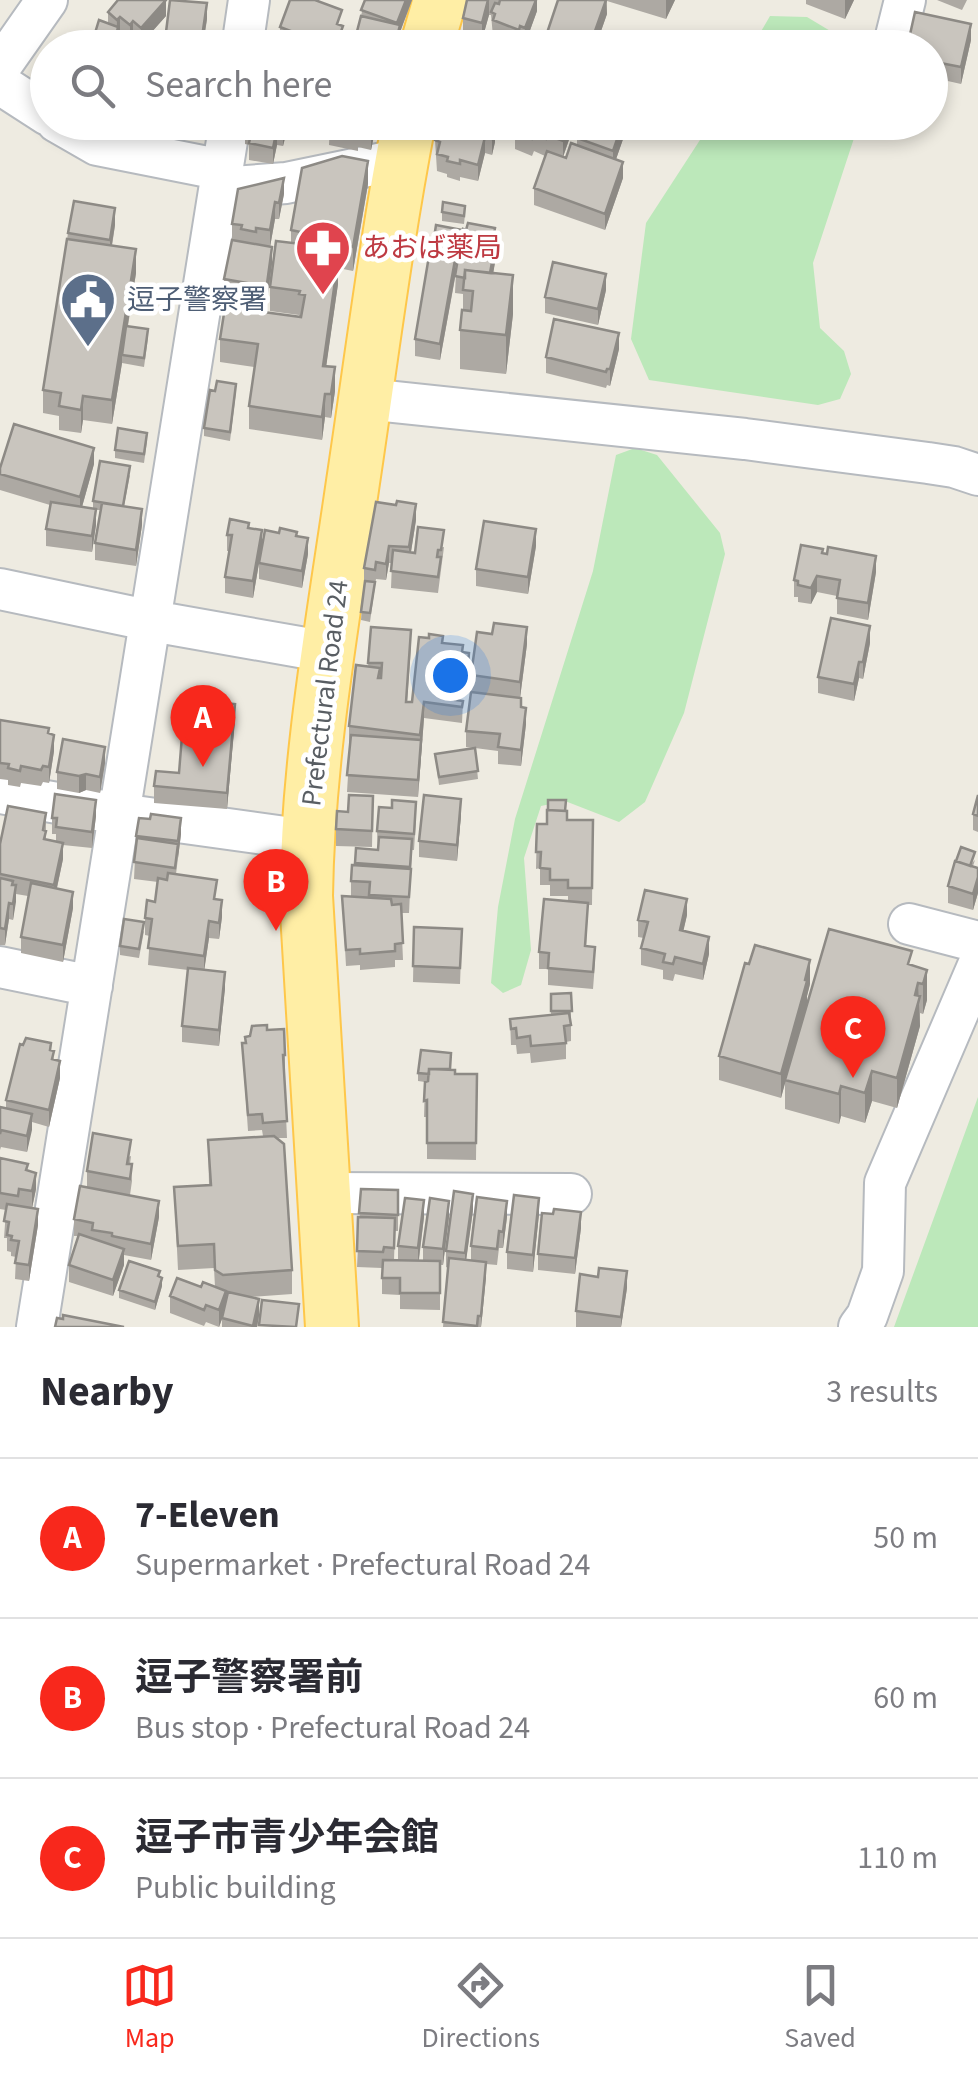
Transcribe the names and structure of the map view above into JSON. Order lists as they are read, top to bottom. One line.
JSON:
{"streets":{"main road":["Prefectural Road 24"]},"places":{"pharmacy":["あおば薬局"],"public building":["逗子警察署"]},"page":{"search":"Search here","pins":["A","B","C"],"heading":["Nearby","3 results"],"list":[{"mark":"A","name":"7-Eleven","note":"Supermarket · Prefectural Road 24","value":"50 m"},{"mark":"B","name":"逗子警察署前","note":"Bus stop · Prefectural Road 24","value":"60 m"},{"mark":"C","name":"逗子市青少年会館","note":"Public building","value":"110 m"}],"nav":["Map","Directions","Saved"]}}
